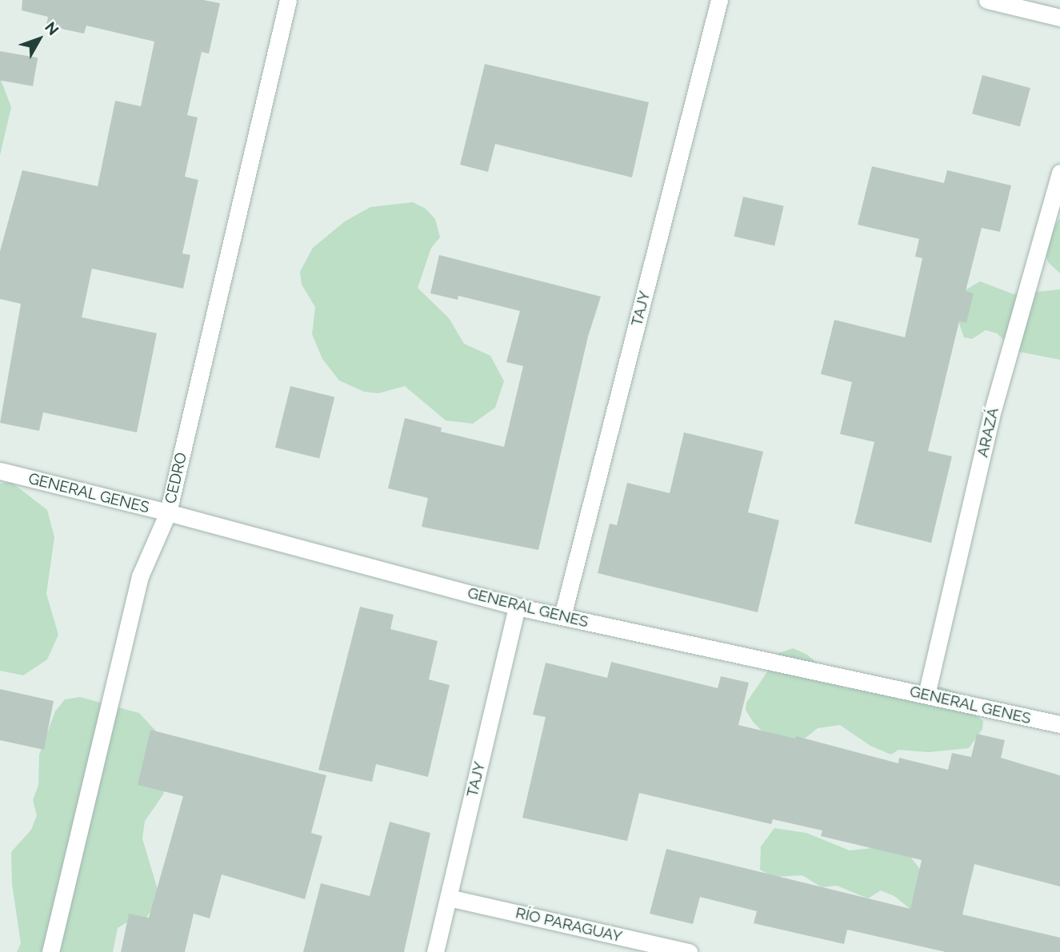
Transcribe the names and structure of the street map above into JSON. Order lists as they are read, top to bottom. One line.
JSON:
{"streets":{"street":["TAJY","ARAZÁ","CEDRO","GENERAL GENES","RÍO PARAGUAY"]},"crossings":[["TAJY","GENERAL GENES"],["TAJY","RÍO PARAGUAY"],["ARAZÁ","GENERAL GENES"],["CEDRO","GENERAL GENES"]],"north":"top right"}
